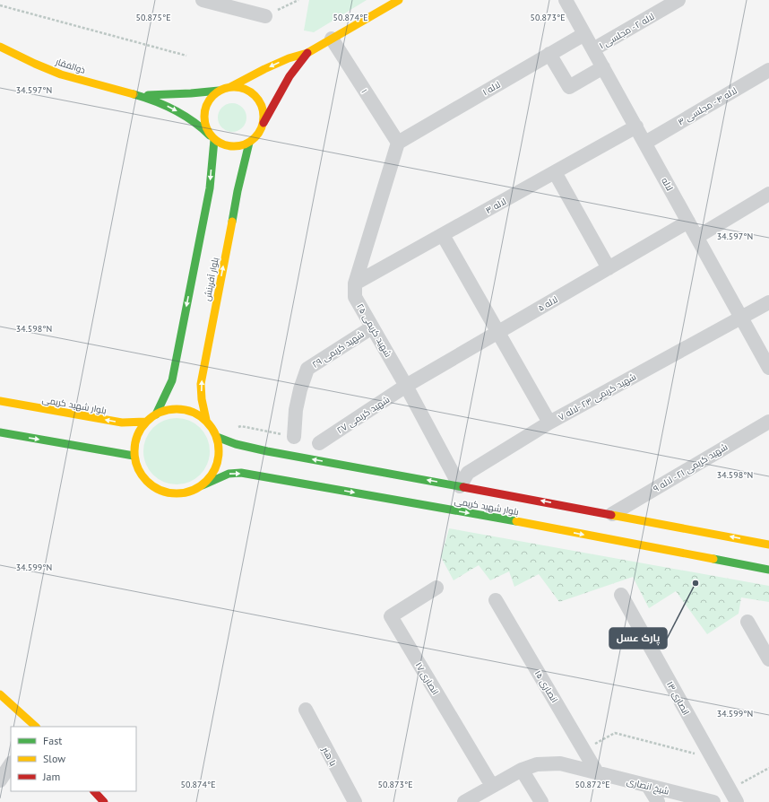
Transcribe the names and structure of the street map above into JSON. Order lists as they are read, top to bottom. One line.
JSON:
{"streets":{"main road":["ذوالفقار","بلوار آفرینش","بلوار شهید کریمی"],"street":["لاله ۲ - مجلسی ۱","لاله ۱","۱","لاله ۴ - مجلسی ۳","لاله","لاله ۳","لاله ۵","شهید کریمی ۲۵","شهید کریمی ۲۹","شهید کریمی ۲۳ -لاله ۷","شهید کریمی ۲۷","شهید کریمی ۲۱ - لاله ۹","انصاری ۱۷","انصاری ۱۵","انصاری ۱۳","با هنر","شیخ انصاری"]},"crossings":[["لاله ۲ - مجلسی ۱","لاله"],["لاله ۱","۱"],["لاله ۱","لاله"],["لاله ۱","شهید کریمی ۲۵"],["۱","شهید کریمی ۲۵"],["لاله ۴ - مجلسی ۳","لاله"],["لاله","لاله ۳"],["لاله","لاله ۵"],["لاله","شهید کریمی ۲۳ -لاله ۷"],["لاله ۳","شهید کریمی ۲۵"],["بلوار آفرینش","بلوار شهید کریمی"],["لاله ۵","شهید کریمی ۲۵"],["لاله ۵","شهید کریمی ۲۷"],["شهید کریمی ۲۵","شهید کریمی ۲۹"],["شهید کریمی ۲۵","شهید کریمی ۲۳ -لاله ۷"],["شهید کریمی ۲۵","بلوار شهید کریمی"],["شهید کریمی ۲۵","شهید کریمی ۲۷"],["شهید کریمی ۲۳ -لاله ۷","بلوار شهید کریمی"],["بلوار شهید کریمی","شهید کریمی ۲۱ - لاله ۹"],["انصاری ۱۷","شیخ انصاری"],["انصاری ۱۵","شیخ انصاری"]],"places":["پارک عسل"],"legend":["Fast","Slow","Jam"],"coordinates":["50.875°E","50.873°E","50.874°E","34.597°N","34.598°N","34.599°N","50.872°E"]}
